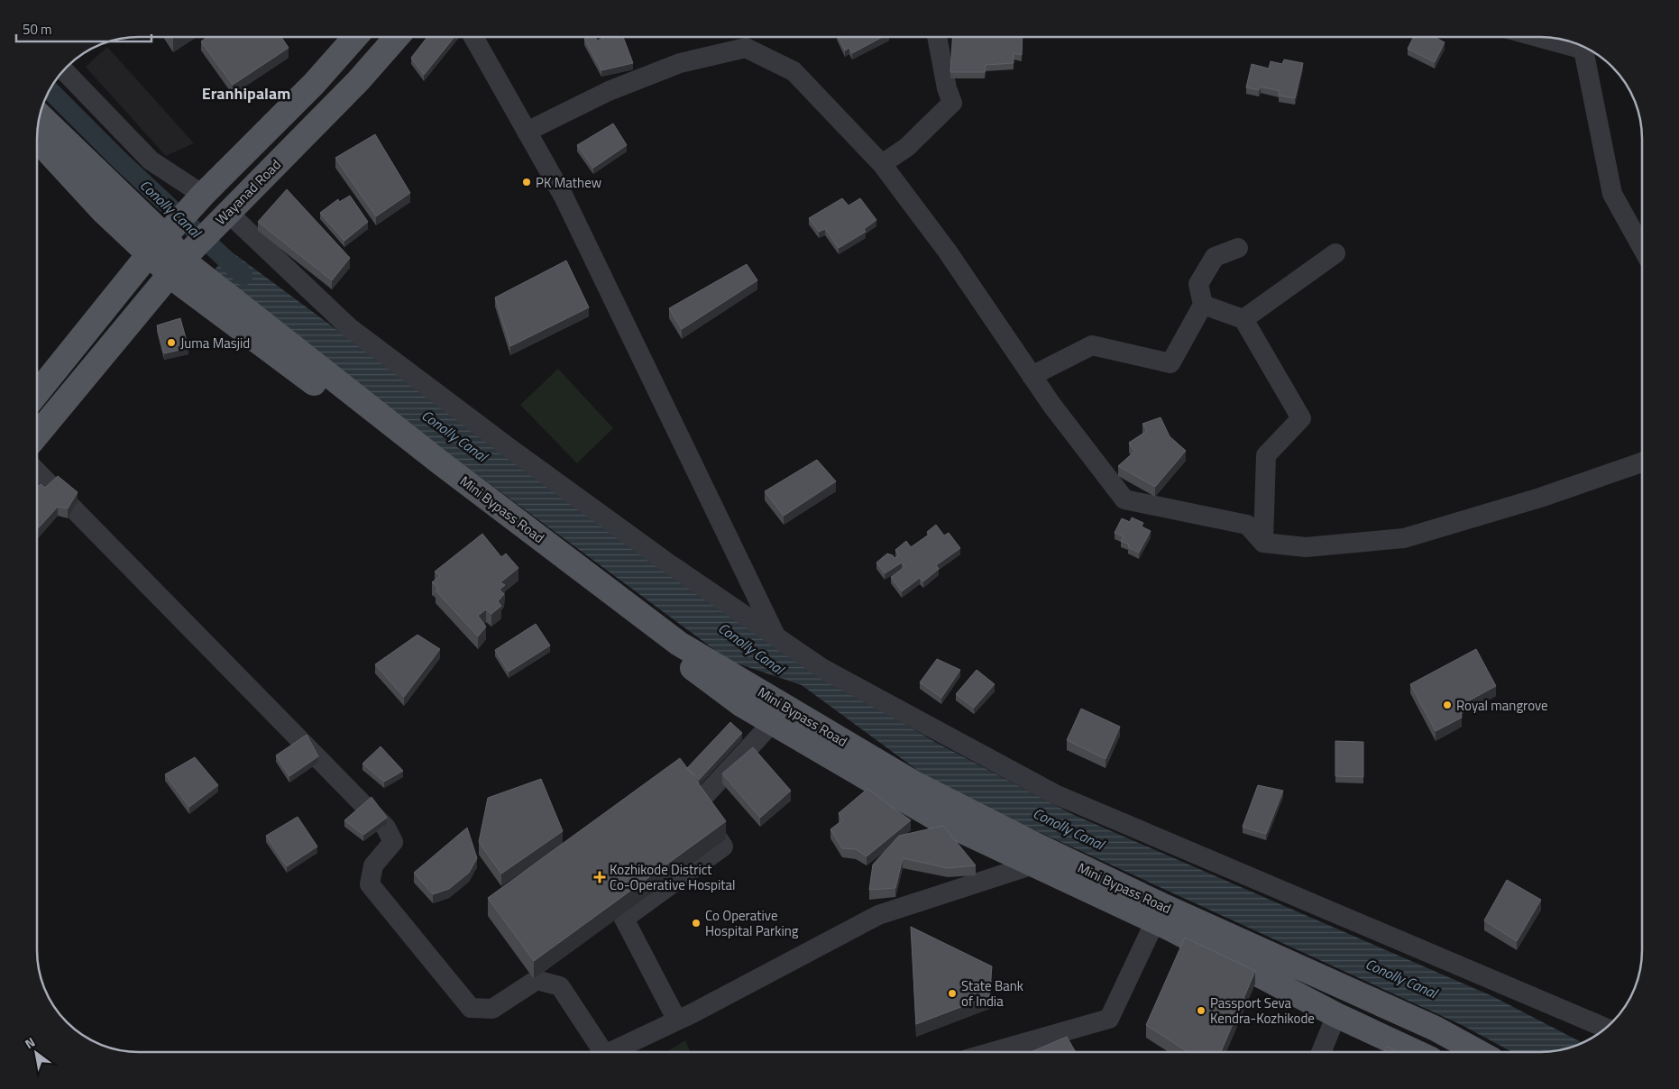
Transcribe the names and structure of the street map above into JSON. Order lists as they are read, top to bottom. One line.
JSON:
{"streets":{"main road":["Wayanad Road","Mini Bypass Road"]},"crossings":[["Wayanad Road","Mini Bypass Road"]],"districts":["Eranhipalam"],"water":["Conolly Canal"],"places":{"other":["PK Mathew","Juma Masjid","Royal mangrove","Co Operative Hospital Parking","State Bank of India","Passport Seva Kendra-Kozhikode"],"health":["Kozhikode District Co-Operative Hospital"]},"scale_bar":"50 m","north":"top left"}
